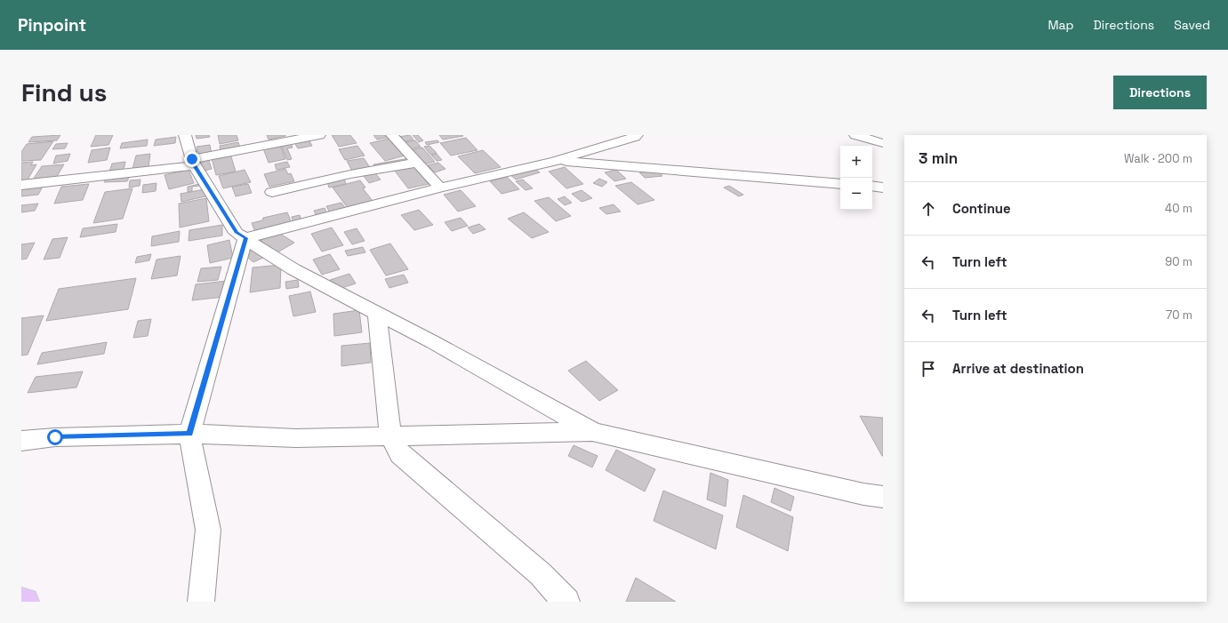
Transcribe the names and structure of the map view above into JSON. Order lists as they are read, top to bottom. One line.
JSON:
{"page":{"header":"Pinpoint","nav":["Map","Directions","Saved"],"buttons":"Directions","title":"Find us","heading":["3 min","Walk · 200 m"],"map_buttons":["+","−"],"list":[["Continue","40 m"],["Turn left","90 m"],["Turn left","70 m"],"Arrive at destination"]}}
